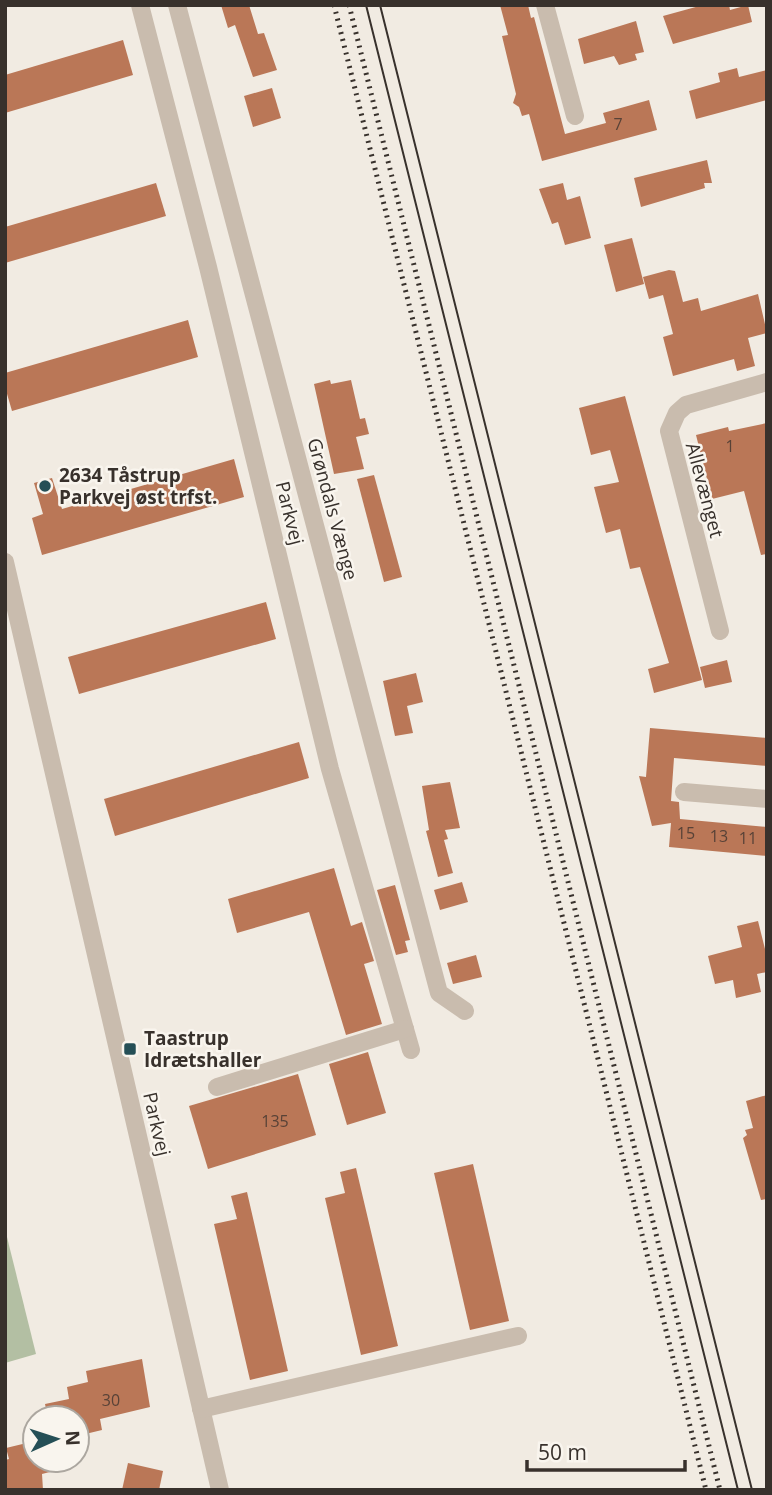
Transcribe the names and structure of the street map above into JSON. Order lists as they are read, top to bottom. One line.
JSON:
{"streets":{"street":["Allevænget","Grøndals Vænge","Parkvej"]},"places":{"other":["2634 Tåstrup Parkvej øst trfst."],"transit":["Taastrup Idrætshaller"]},"house_numbers":["7","1","15","13","11","135","30"],"scale_bar":"50 m","north":"right"}
